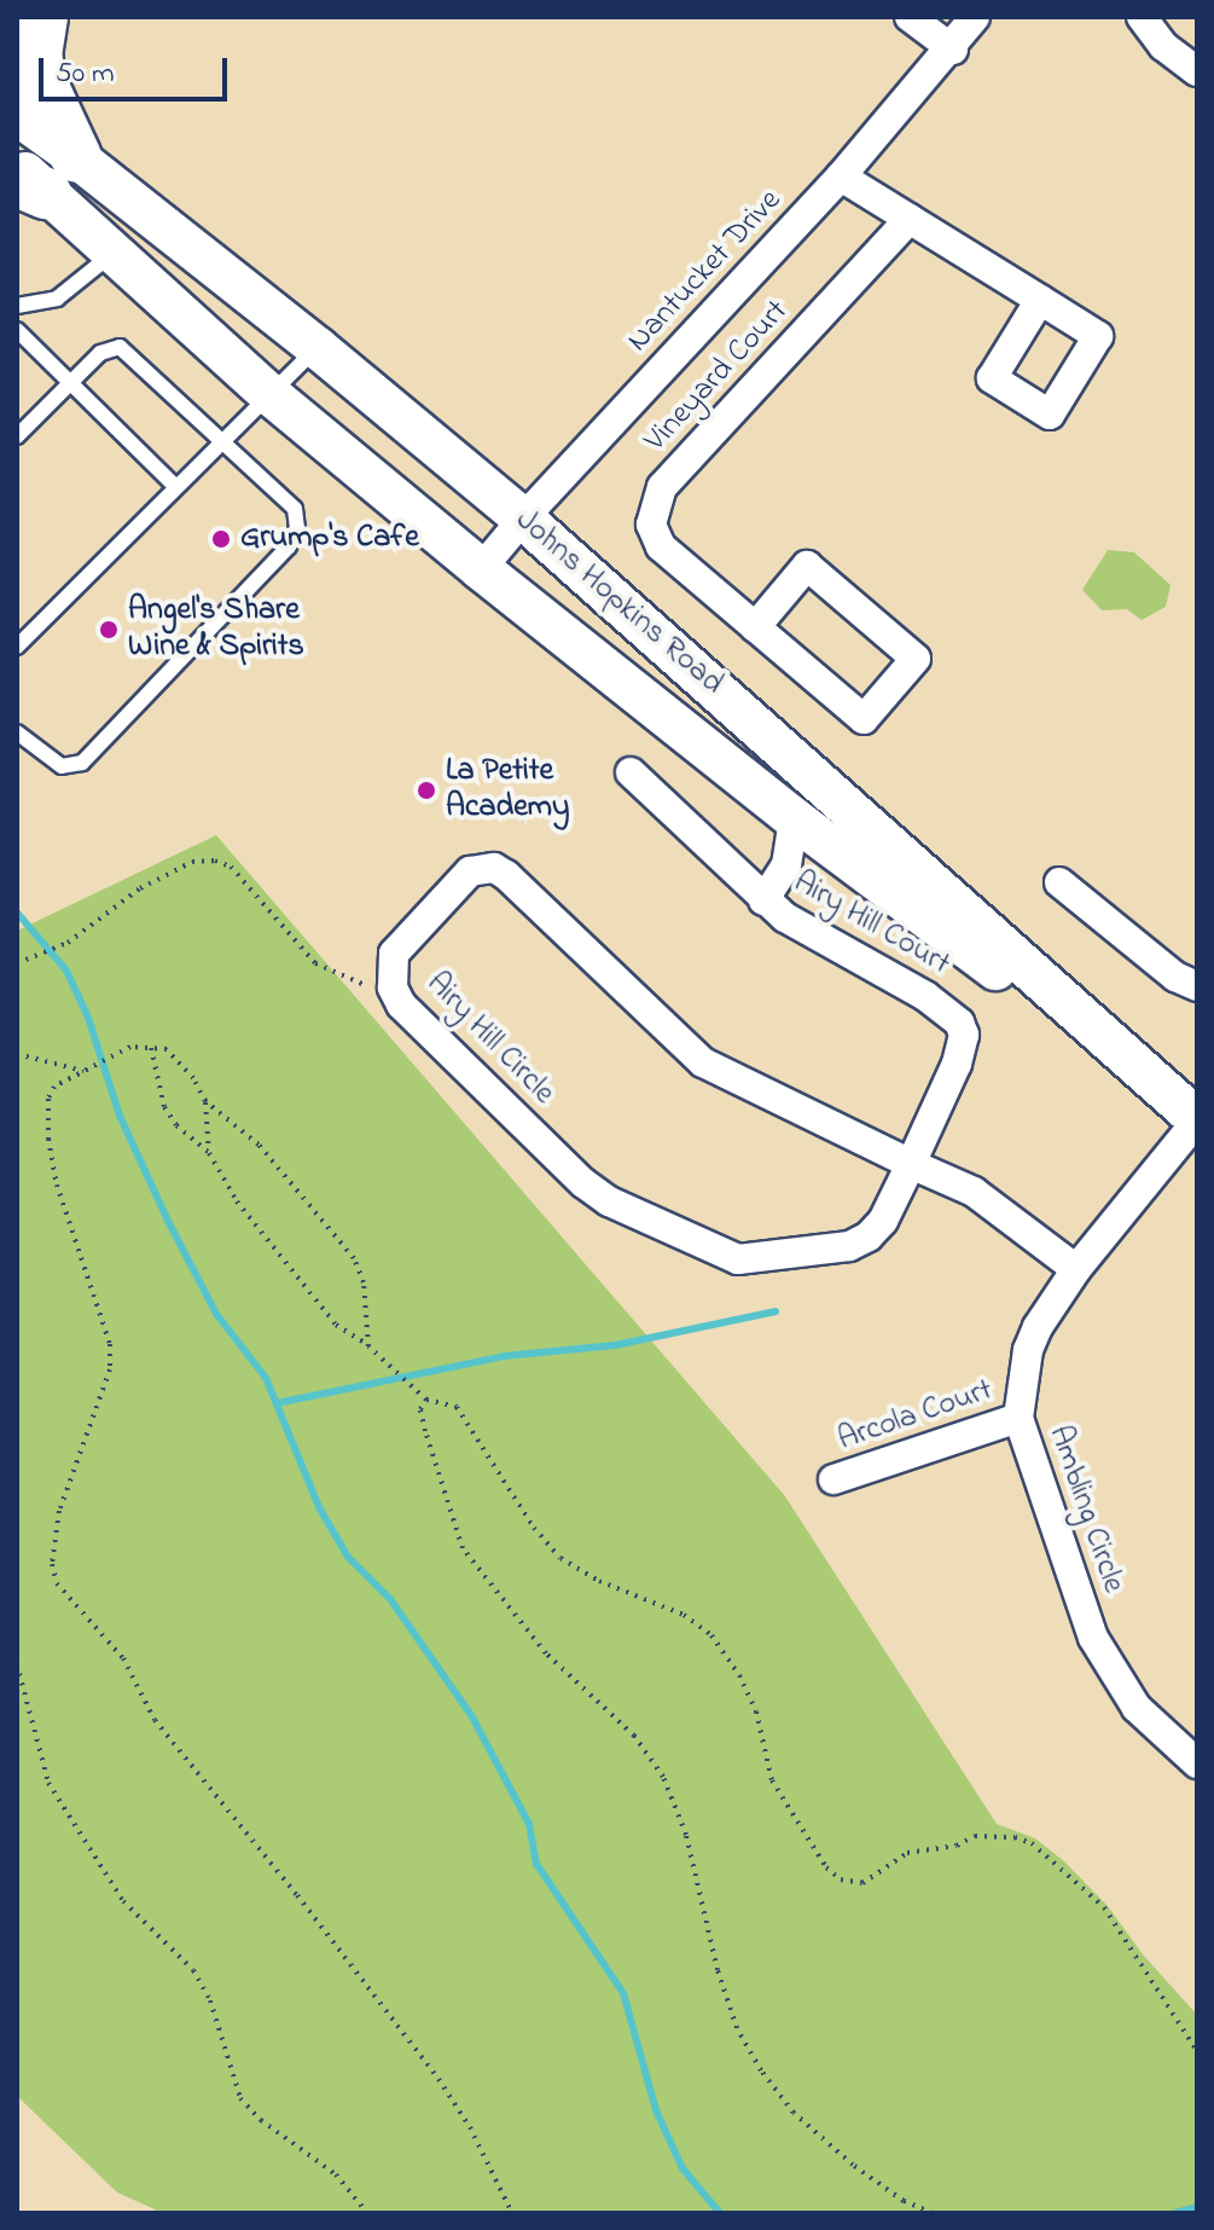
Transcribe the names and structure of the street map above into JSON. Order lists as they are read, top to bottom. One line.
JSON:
{"streets":{"street":["Nantucket Drive","Vineyard Court","Johns Hopkins Road","Airy Hill Court","Airy Hill Circle","Arcola Court","Ambling Circle"]},"crossings":[["Nantucket Drive","Johns Hopkins Road"],["Johns Hopkins Road","Airy Hill Court"],["Airy Hill Court","Airy Hill Circle"],["Airy Hill Circle","Ambling Circle"],["Arcola Court","Ambling Circle"]],"places":["Grump's Cafe","Angel's Share Wine & Spirits","La Petite Academy"],"scale_bar":"50 m"}
